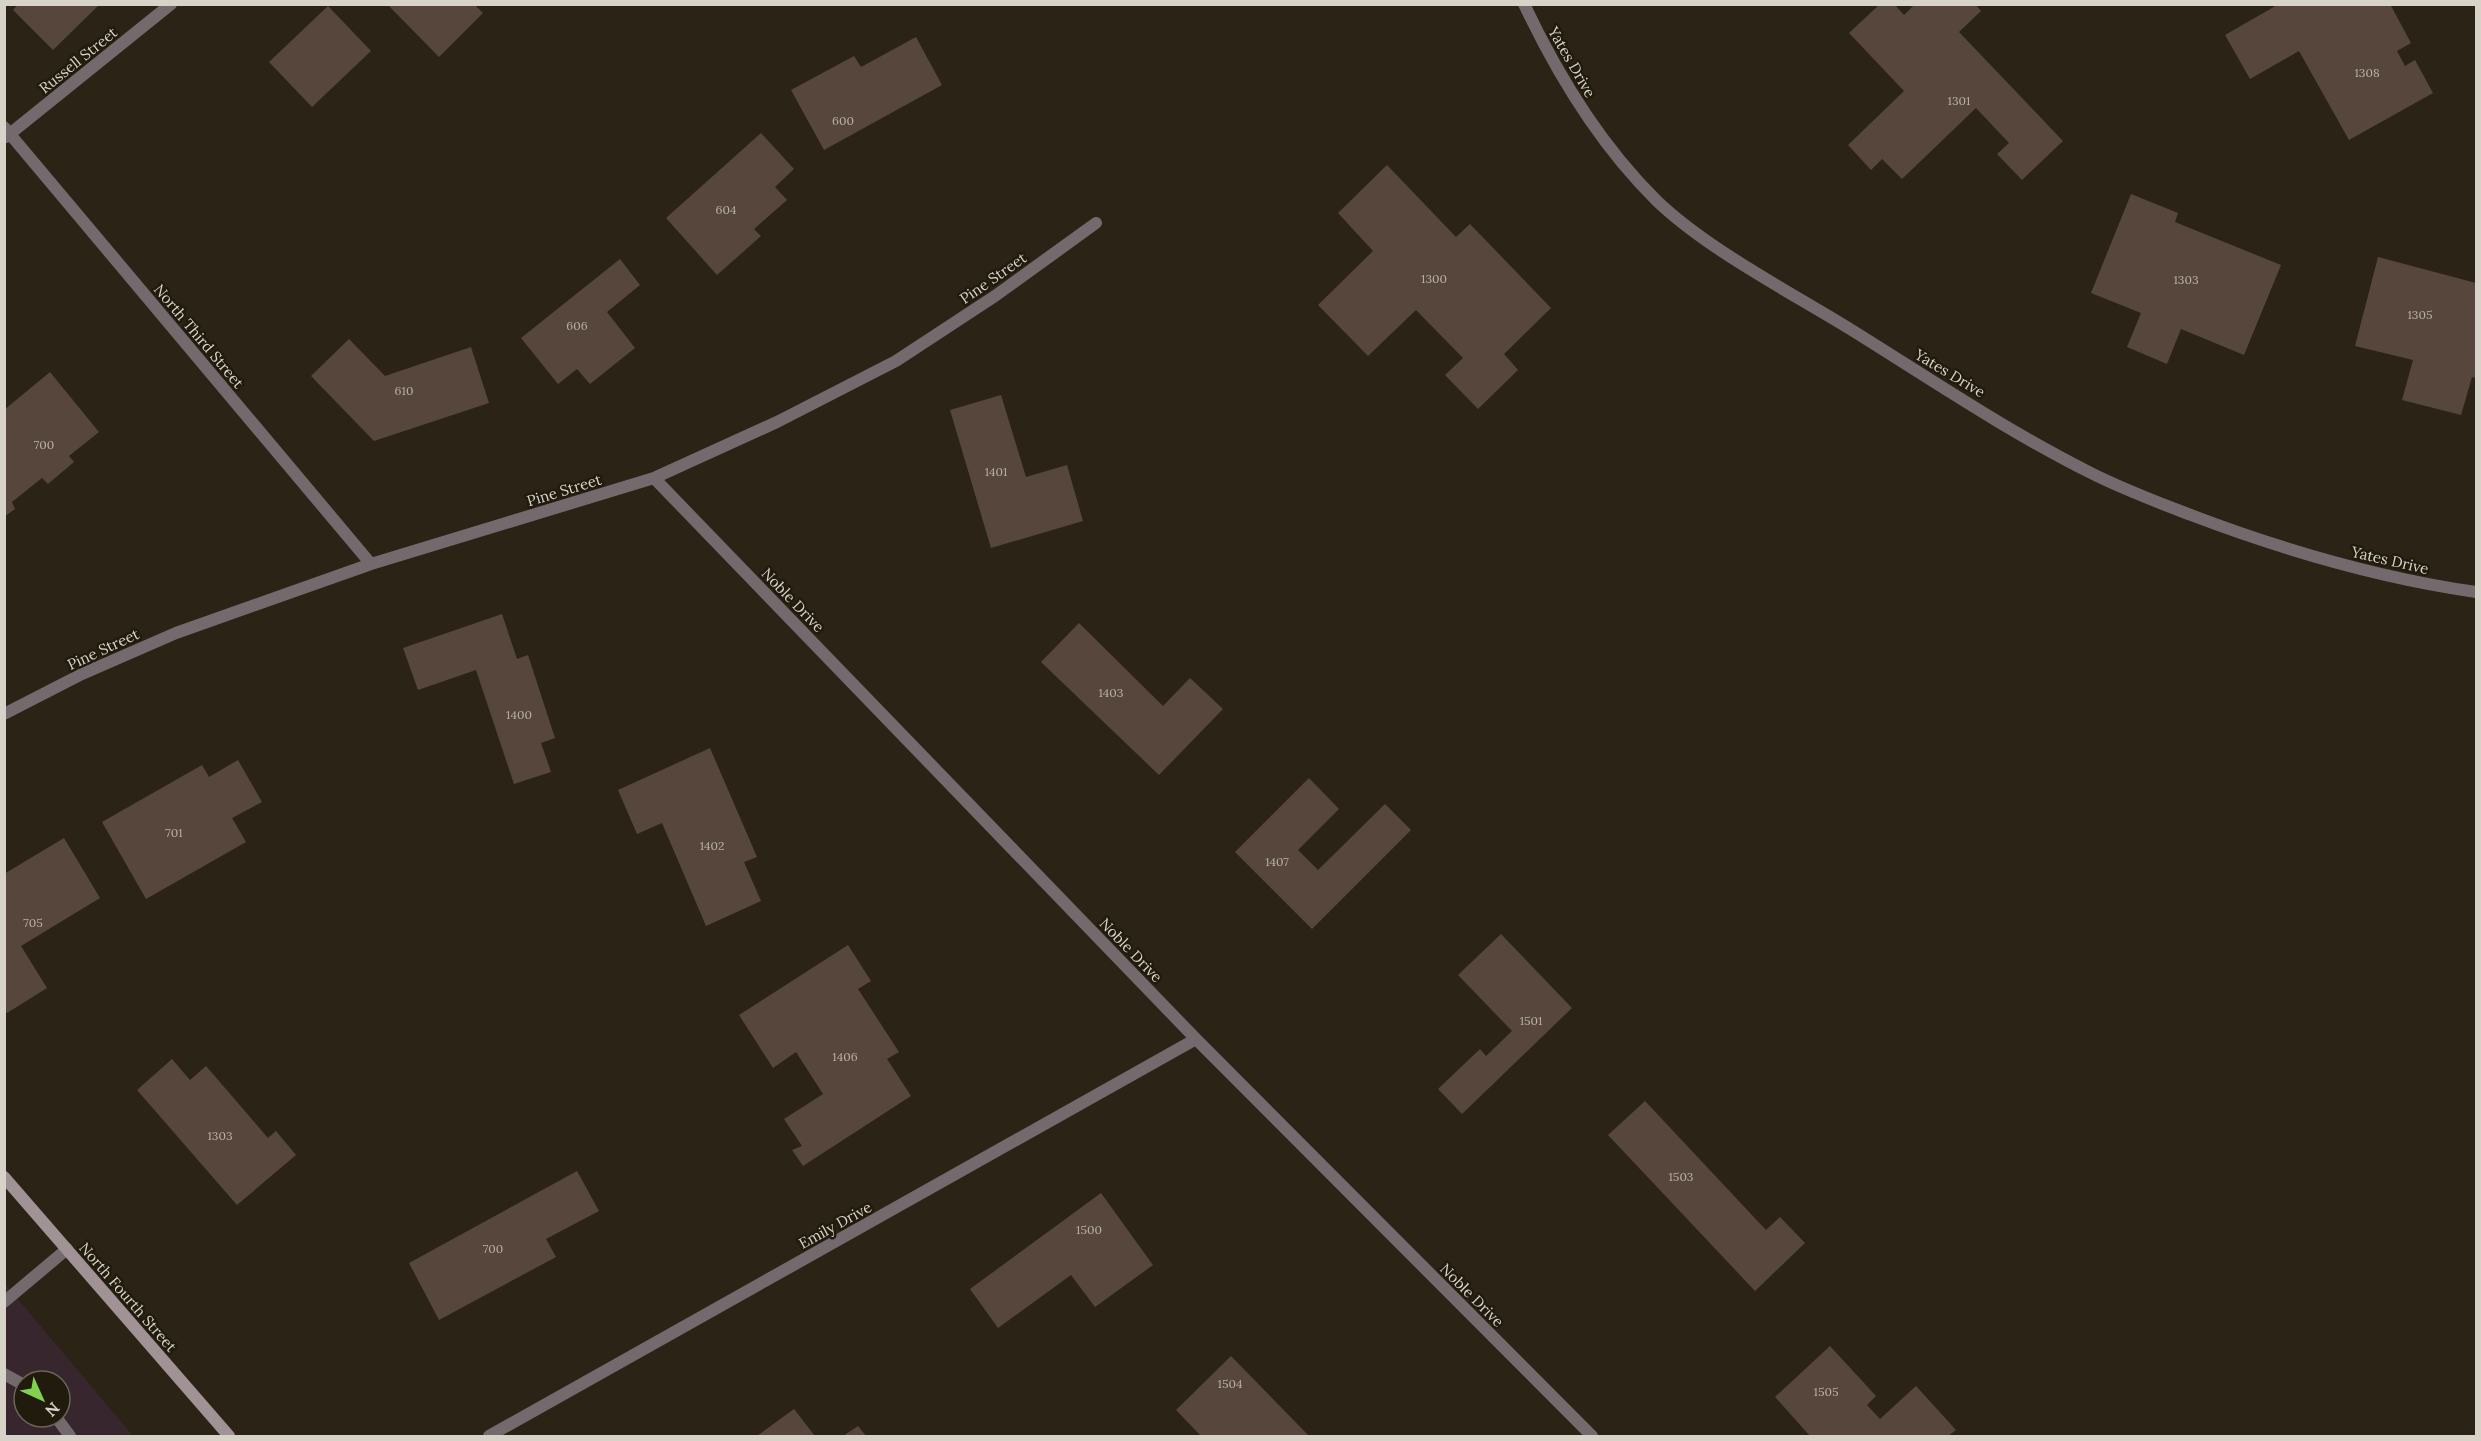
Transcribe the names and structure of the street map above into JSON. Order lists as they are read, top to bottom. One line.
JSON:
{"streets":{"main road":["North Fourth Street"],"street":["Russell Street","Yates Drive","Pine Street","North Third Street","Noble Drive","Emily Drive"]},"crossings":[["Russell Street","North Third Street"],["Pine Street","North Third Street"],["Pine Street","Noble Drive"],["Noble Drive","Emily Drive"]],"house_numbers":["1308","1301","600","604","1300","1303","1305","606","610","700","1401","1403","1400","701","1402","1407","705","1501","1406","1303","1503","1500","700","1504","1505"],"north":"bottom right"}
